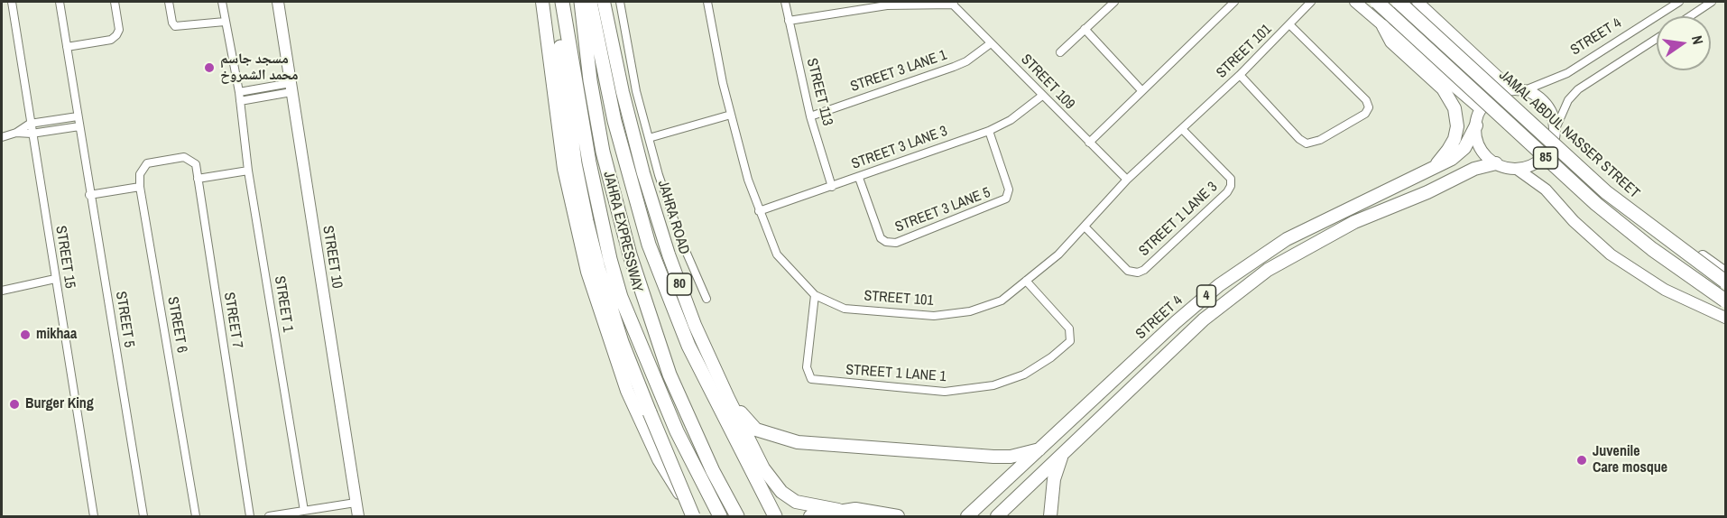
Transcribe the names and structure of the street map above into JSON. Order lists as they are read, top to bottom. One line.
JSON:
{"streets":{"highway":["JAMAL ABDUL NASSER STREET","85","JAHRA EXPRESSWAY"],"main road":["STREET 4","JAHRA ROAD","STREET 10","80","4"],"street":["STREET 101","STREET 3 LANE 1","STREET 109","STREET 113","STREET 3 LANE 3","STREET 3 LANE 5","STREET 1 LANE 3","STREET 15","STREET 1","STREET 5","STREET 7","STREET 6","STREET 1 LANE 1"]},"crossings":[["STREET 4","4"],["STREET 101","STREET 109"],["STREET 101","STREET 3 LANE 3"],["STREET 101","STREET 1 LANE 3"],["STREET 101","STREET 1 LANE 1"],["STREET 3 LANE 1","STREET 109"],["STREET 3 LANE 1","STREET 113"],["STREET 109","STREET 3 LANE 3"],["STREET 113","STREET 3 LANE 3"],["STREET 3 LANE 3","STREET 3 LANE 5"],["JAHRA ROAD","80"]],"places":["مسجد جاسم محمد الشمروخ","mikhaa","Burger King","Juvenile Care mosque"],"north":"right"}
